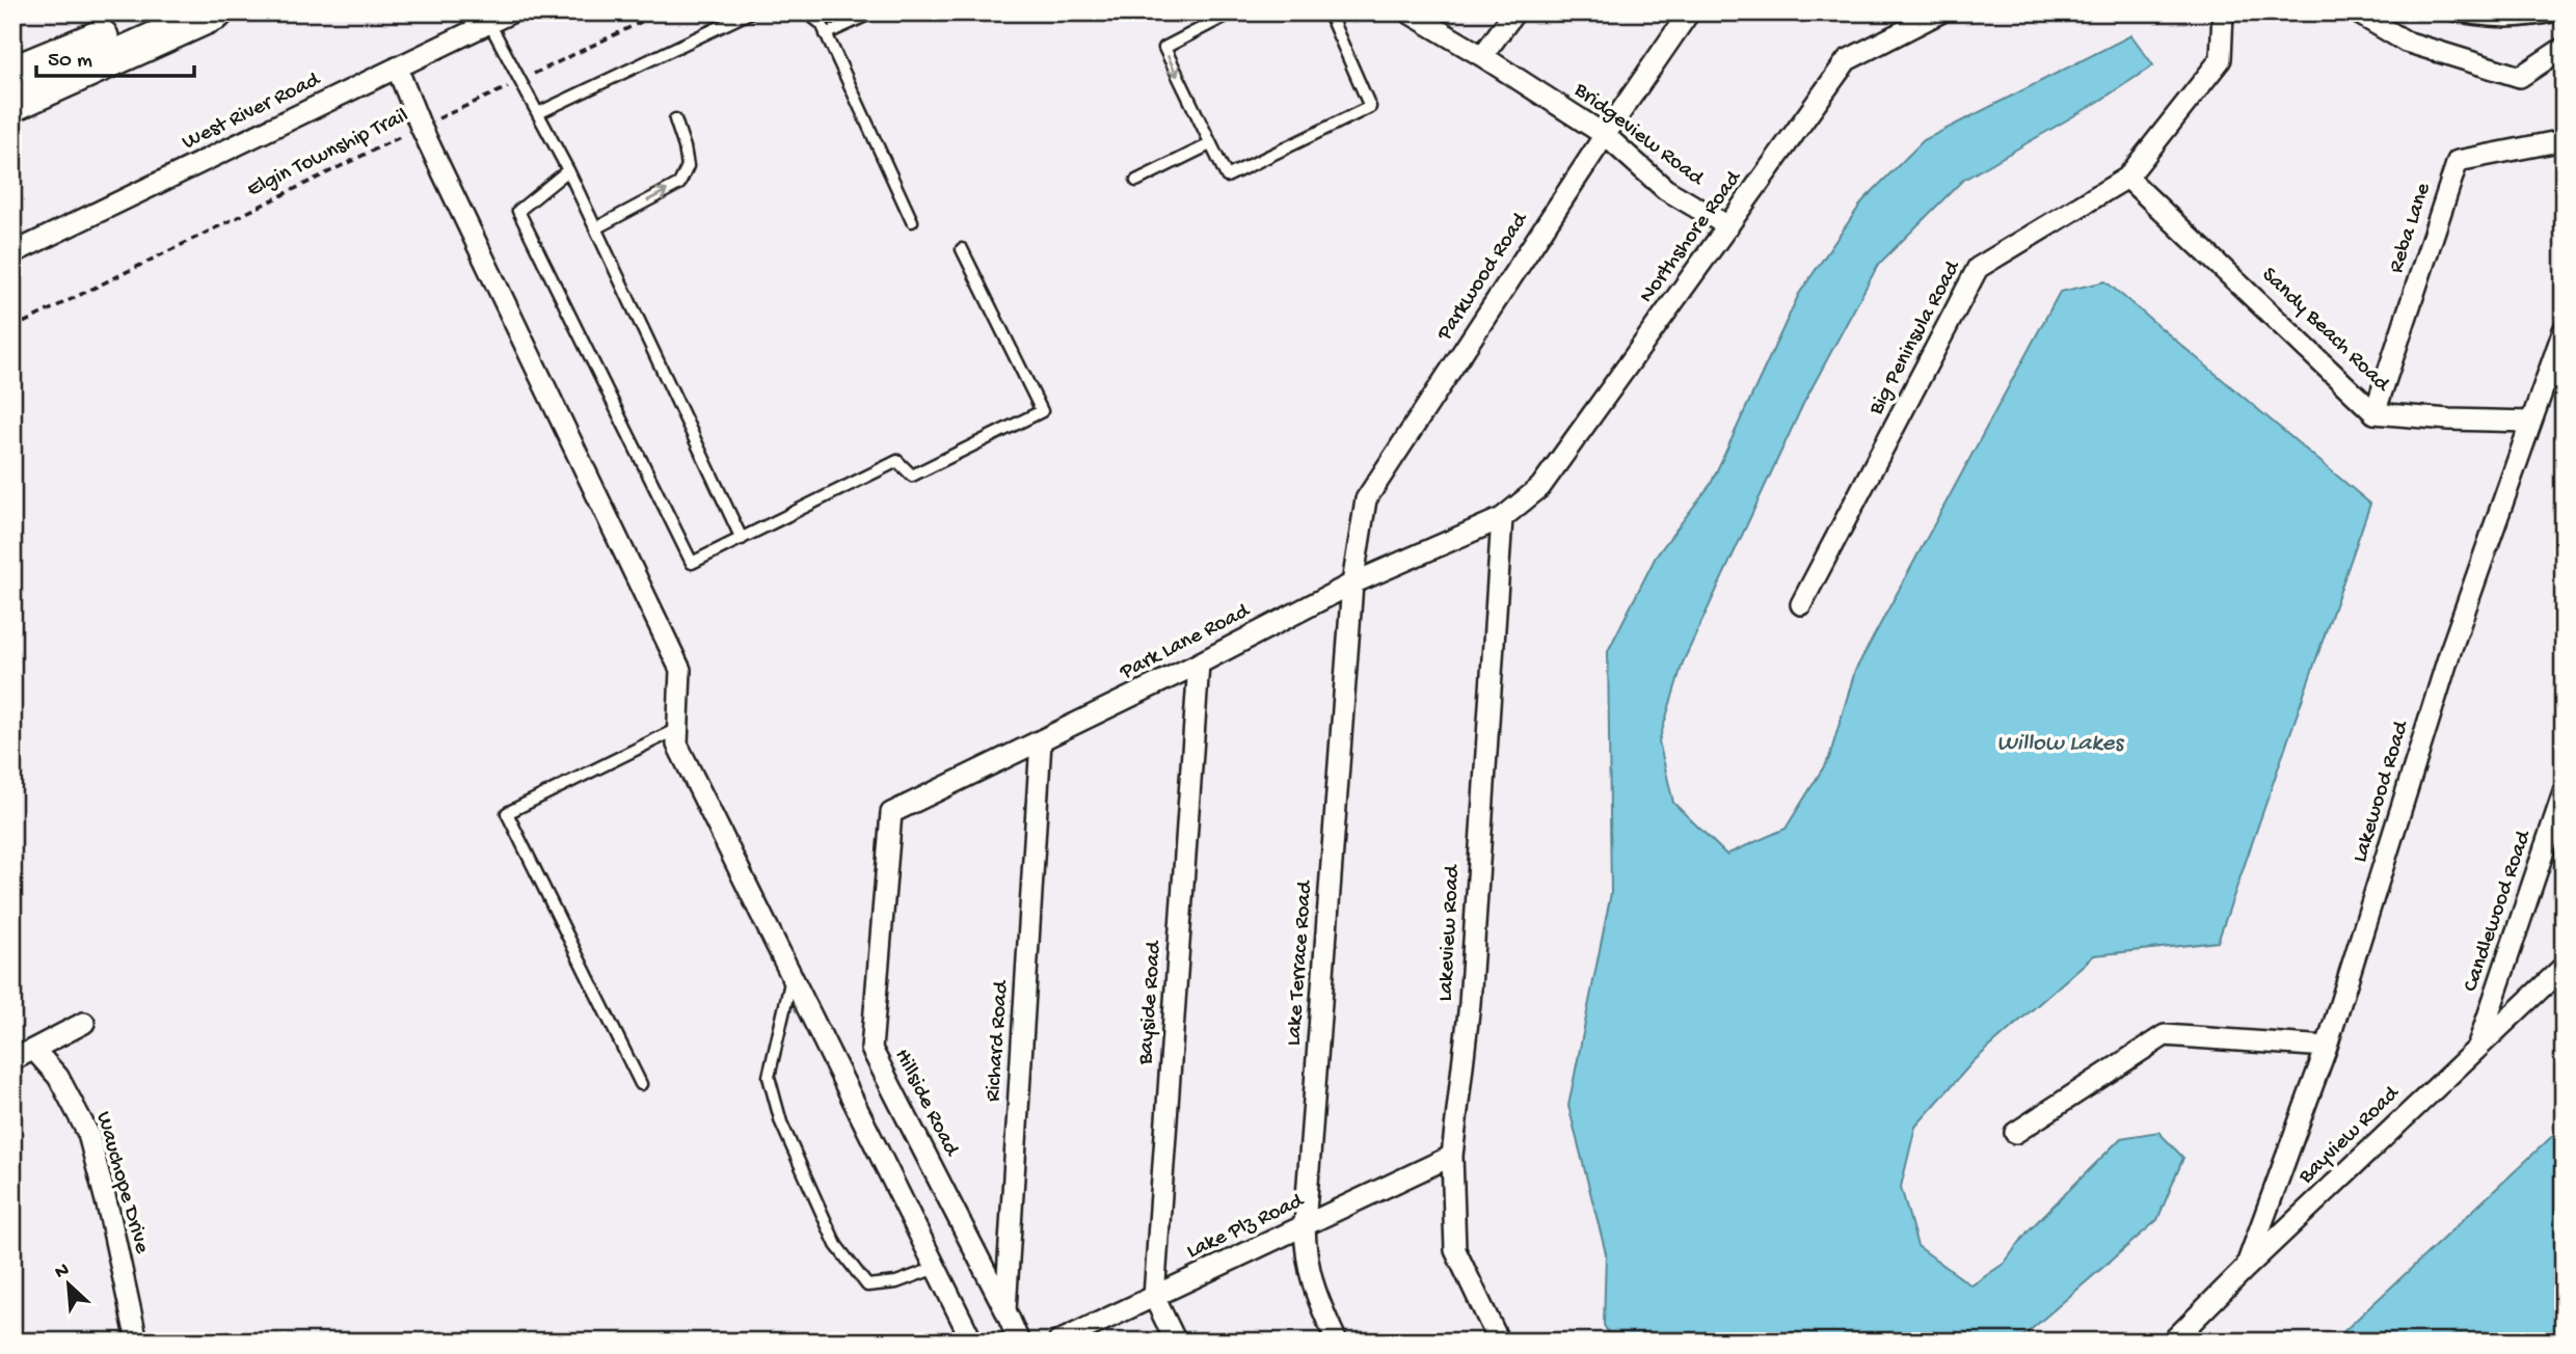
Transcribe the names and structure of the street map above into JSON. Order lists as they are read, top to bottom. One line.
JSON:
{"streets":{"street":["West River Road","Bridgeview Road","Reba Lane","Northshore Road","Parkwood Road","Sandy Beach Road","Big Peninsula Road","Park Lane Road","Lakewood Road","Candlewood Road","Lakeview Road","Lake Terrace Road","Bayside Road","Richard Road","Hillside Road","Bayview Road","Wauchope Drive","Lake Plz Road"],"path":["Elgin Township Trail"]},"crossings":[["Bridgeview Road","Northshore Road"],["Bridgeview Road","Parkwood Road"],["Reba Lane","Sandy Beach Road"],["Northshore Road","Park Lane Road"],["Northshore Road","Lakeview Road"],["Parkwood Road","Park Lane Road"],["Parkwood Road","Lake Terrace Road"],["Sandy Beach Road","Big Peninsula Road"],["Sandy Beach Road","Lakewood Road"],["Park Lane Road","Lakeview Road"],["Park Lane Road","Lake Terrace Road"],["Park Lane Road","Bayside Road"],["Park Lane Road","Richard Road"],["Park Lane Road","Hillside Road"],["Lakewood Road","Bayview Road"],["Candlewood Road","Bayview Road"],["Lakeview Road","Lake Plz Road"],["Lake Terrace Road","Lake Plz Road"],["Bayside Road","Lake Plz Road"],["Richard Road","Hillside Road"]],"water":["Willow Lakes"],"scale_bar":"50 m","north":"top left"}
